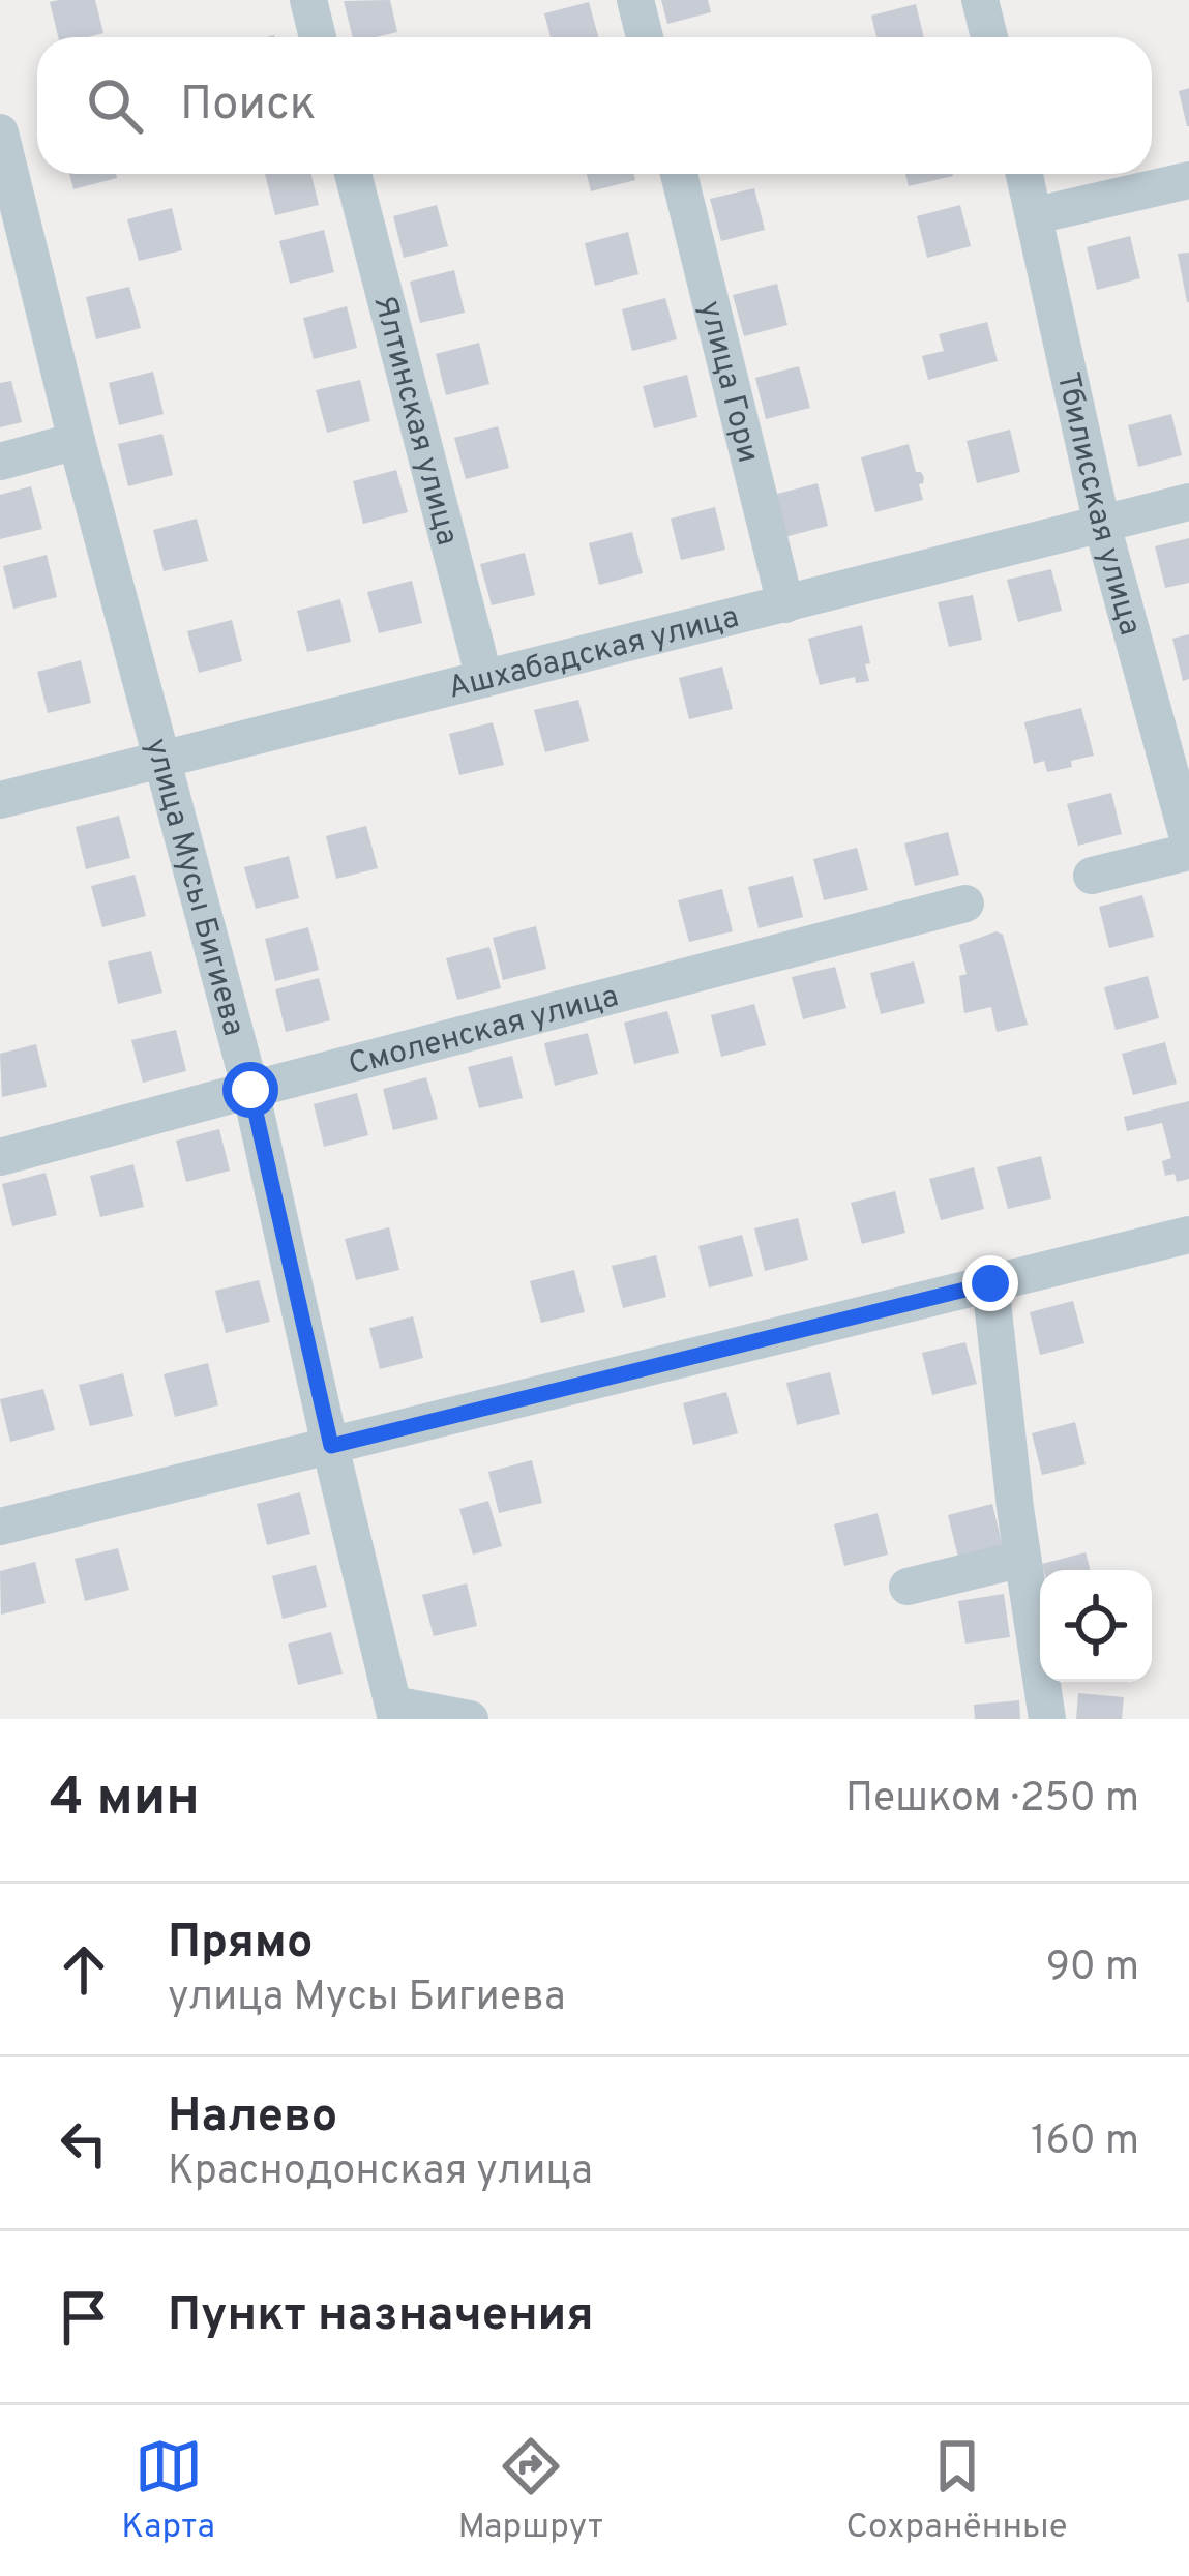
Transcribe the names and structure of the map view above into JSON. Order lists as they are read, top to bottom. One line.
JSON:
{"streets":{"street":["улица Гори","Ялтинская улица","Тбилисская улица","Ашхабадская улица","улица Мусы Бигиева","Смоленская улица"]},"crossings":[["улица Гори","Ашхабадская улица"],["Ялтинская улица","Ашхабадская улица"],["Тбилисская улица","Ашхабадская улица"],["Ашхабадская улица","улица Мусы Бигиева"],["улица Мусы Бигиева","Смоленская улица"]],"page":{"search":"Поиск","heading":["4 мин","Пешком · 250 m"],"list":[["Прямо","улица Мусы Бигиева","90 m"],["Налево","Краснодонская улица","160 m"],"Пункт назначения"],"nav":["Карта","Маршрут","Сохранённые"]}}
